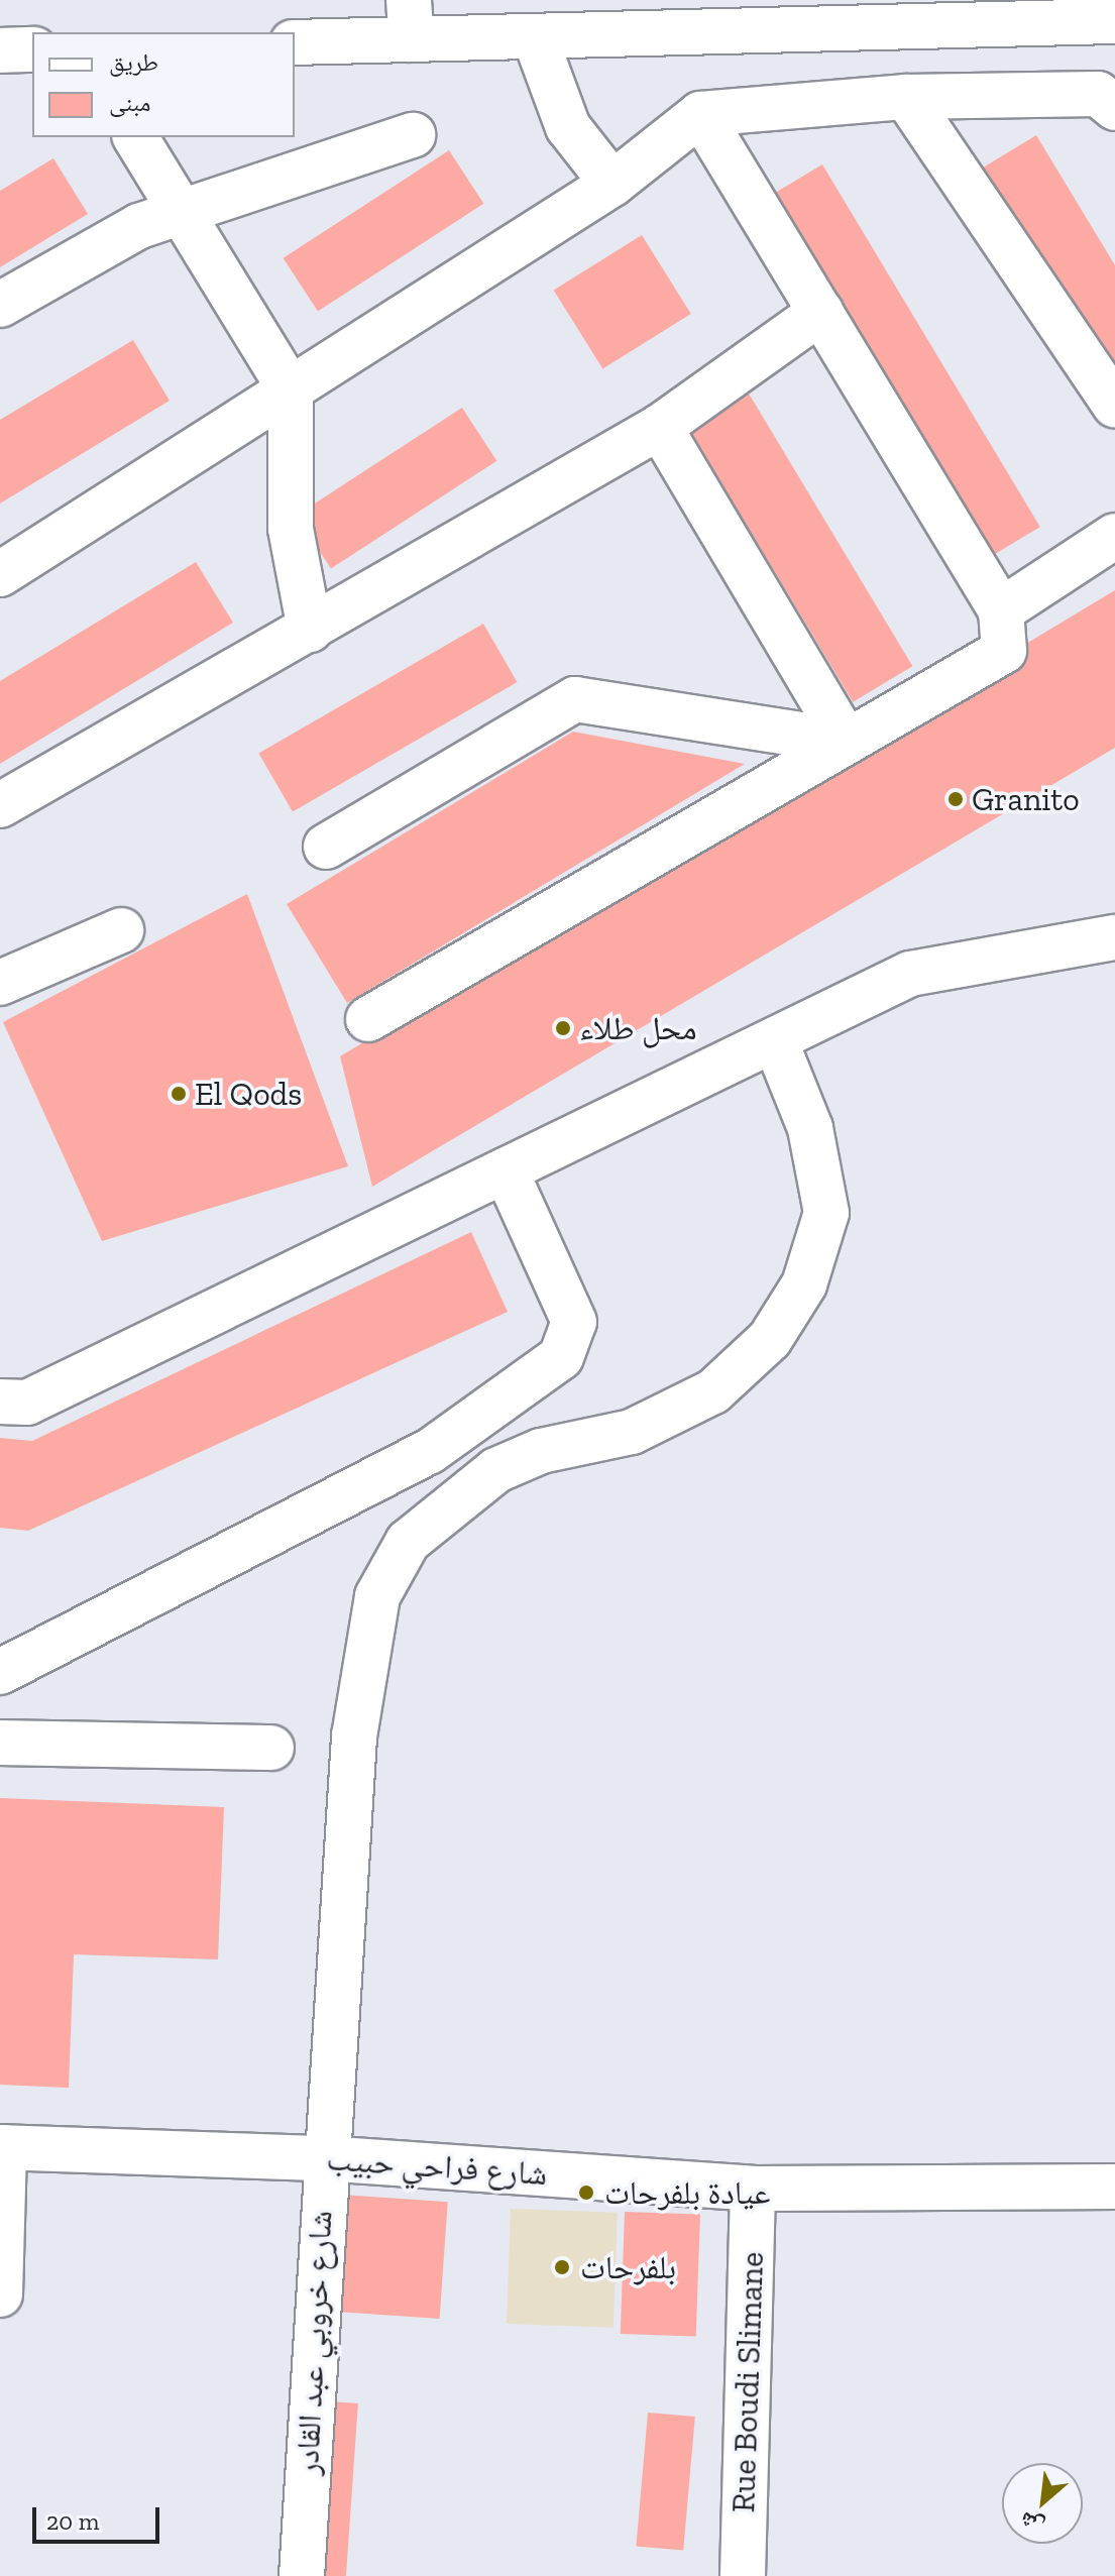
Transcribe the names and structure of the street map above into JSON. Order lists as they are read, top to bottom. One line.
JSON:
{"streets":{"street":["شارع فراحي حبيب","شارع خروبي عبد القادر","Rue Boudi Slimane"]},"crossings":[["شارع فراحي حبيب","شارع خروبي عبد القادر"],["شارع فراحي حبيب","Rue Boudi Slimane"]],"places":["Granito","محل طلاء","El Qods","عيادة بلفرحات","بلفرحات"],"legend":["طريق","مبنى"],"scale_bar":"20 m","north":"bottom left"}
